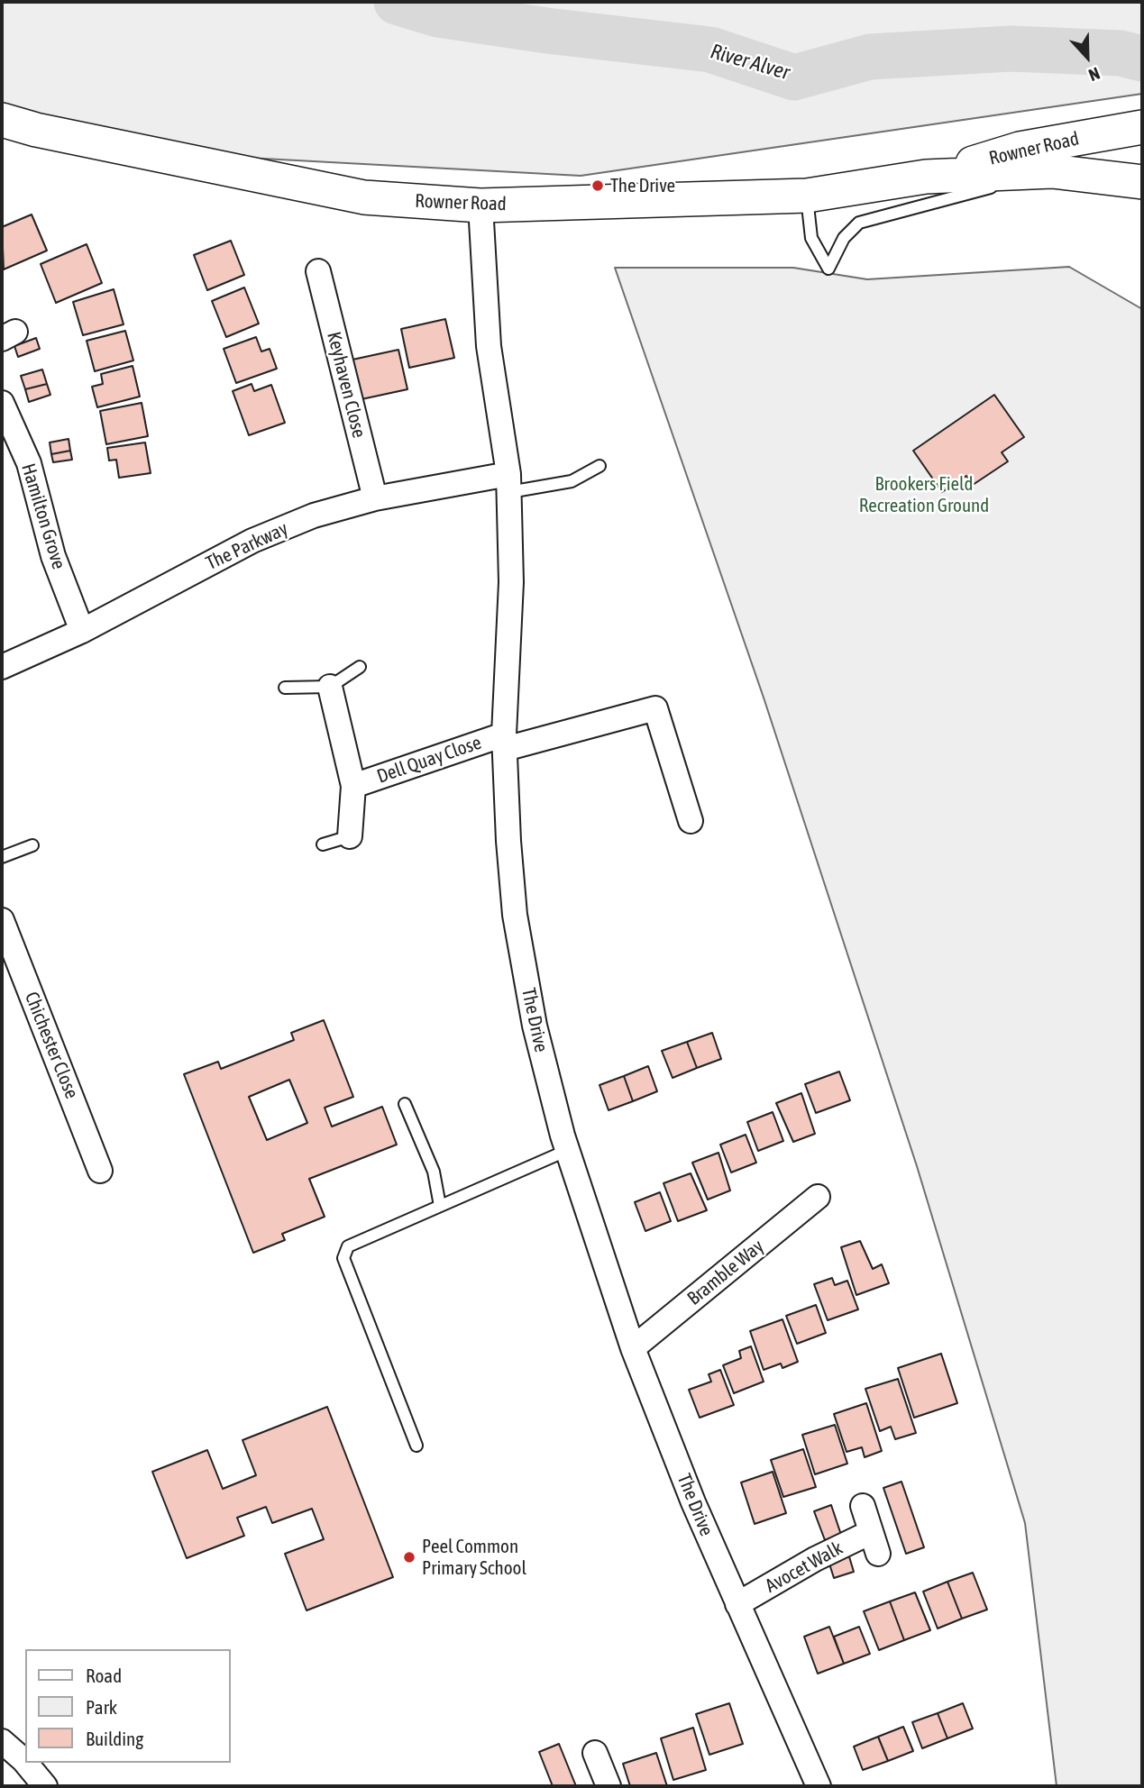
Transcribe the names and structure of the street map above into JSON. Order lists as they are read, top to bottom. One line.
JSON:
{"streets":{"main road":["Rowner Road"],"street":["Keyhaven Close","Hamilton Grove","The Parkway","Dell Quay Close","The Drive","Chichester Close","Bramble Way","Avocet Walk"]},"crossings":[["Rowner Road","The Drive"],["Keyhaven Close","The Parkway"],["Hamilton Grove","The Parkway"],["The Parkway","The Drive"],["Dell Quay Close","The Drive"],["The Drive","Bramble Way"],["The Drive","Avocet Walk"]],"water":["River Alver"],"parks":["Brookers Field Recreation Ground"],"places":["The Drive","Peel Common Primary School"],"legend":["Road","Park","Building"],"north":"bottom"}
